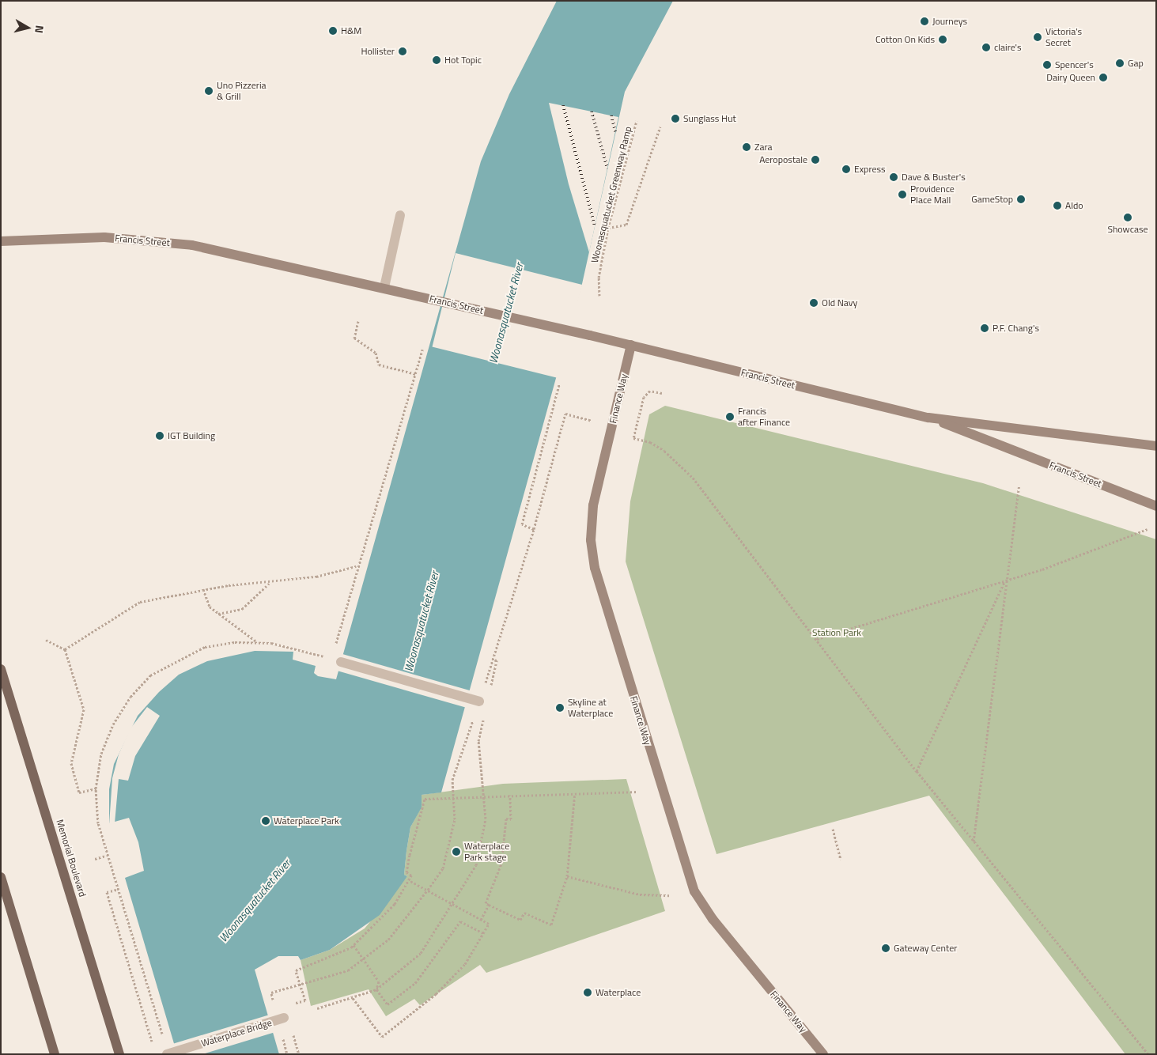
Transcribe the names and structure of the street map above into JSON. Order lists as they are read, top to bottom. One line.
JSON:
{"streets":{"main road":["Francis Street","Finance Way","Memorial Boulevard"],"street":["Waterplace Bridge"],"path":["Woonasquatucket Greenway Ramp"]},"crossings":[["Francis Street","Finance Way"]],"water":["Woonasquatucket River"],"parks":["Station Park"],"places":["Journeys","H&M","Victoria's Secret","Cotton On Kids","claire's","Hollister","Hot Topic","Gap","Spencer's","Dairy Queen","Uno Pizzeria & Grill","Sunglass Hut","Zara","Aeropostale","Express","Dave & Buster's","Providence Place Mall","GameStop","Aldo","Showcase","Old Navy","P.F. Chang's","Francis after Finance","IGT Building","Skyline at Waterplace","Waterplace Park","Waterplace Park stage","Gateway Center","Waterplace"],"north":"right"}
